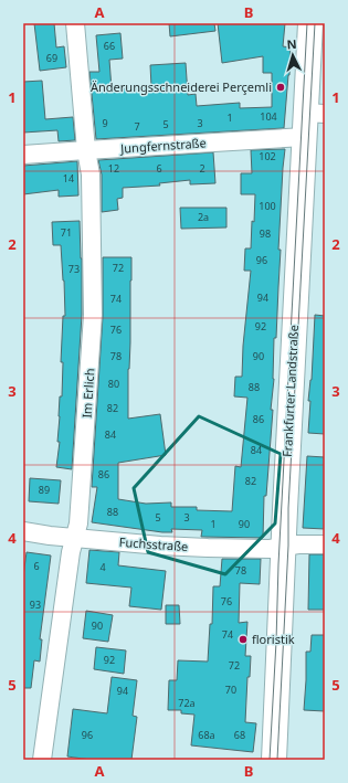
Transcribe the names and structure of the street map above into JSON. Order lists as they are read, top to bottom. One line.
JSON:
{"streets":{"street":["Jungfernstraße","Frankfurter Landstraße","Im Erlich","Fuchsstraße"]},"crossings":[["Jungfernstraße","Frankfurter Landstraße"],["Jungfernstraße","Im Erlich"],["Frankfurter Landstraße","Fuchsstraße"],["Im Erlich","Fuchsstraße"]],"places":["Änderungsschneiderei Perçemli","floristik"],"house_numbers":["66","69","104","1","9","3","5","7","102","12","6","2","14","100","2a","71","98","96","72","73","94","74","92","76","78","90","80","88","82","86","84","84","86","82","89","88","5","3","1","90","6","4","78","76","93","90","74","92","72","70","94","72a","96","68a","68"],"north":"top","grid":{"columns":["A","B"],"rows":["1","2","3","4","5"]}}
